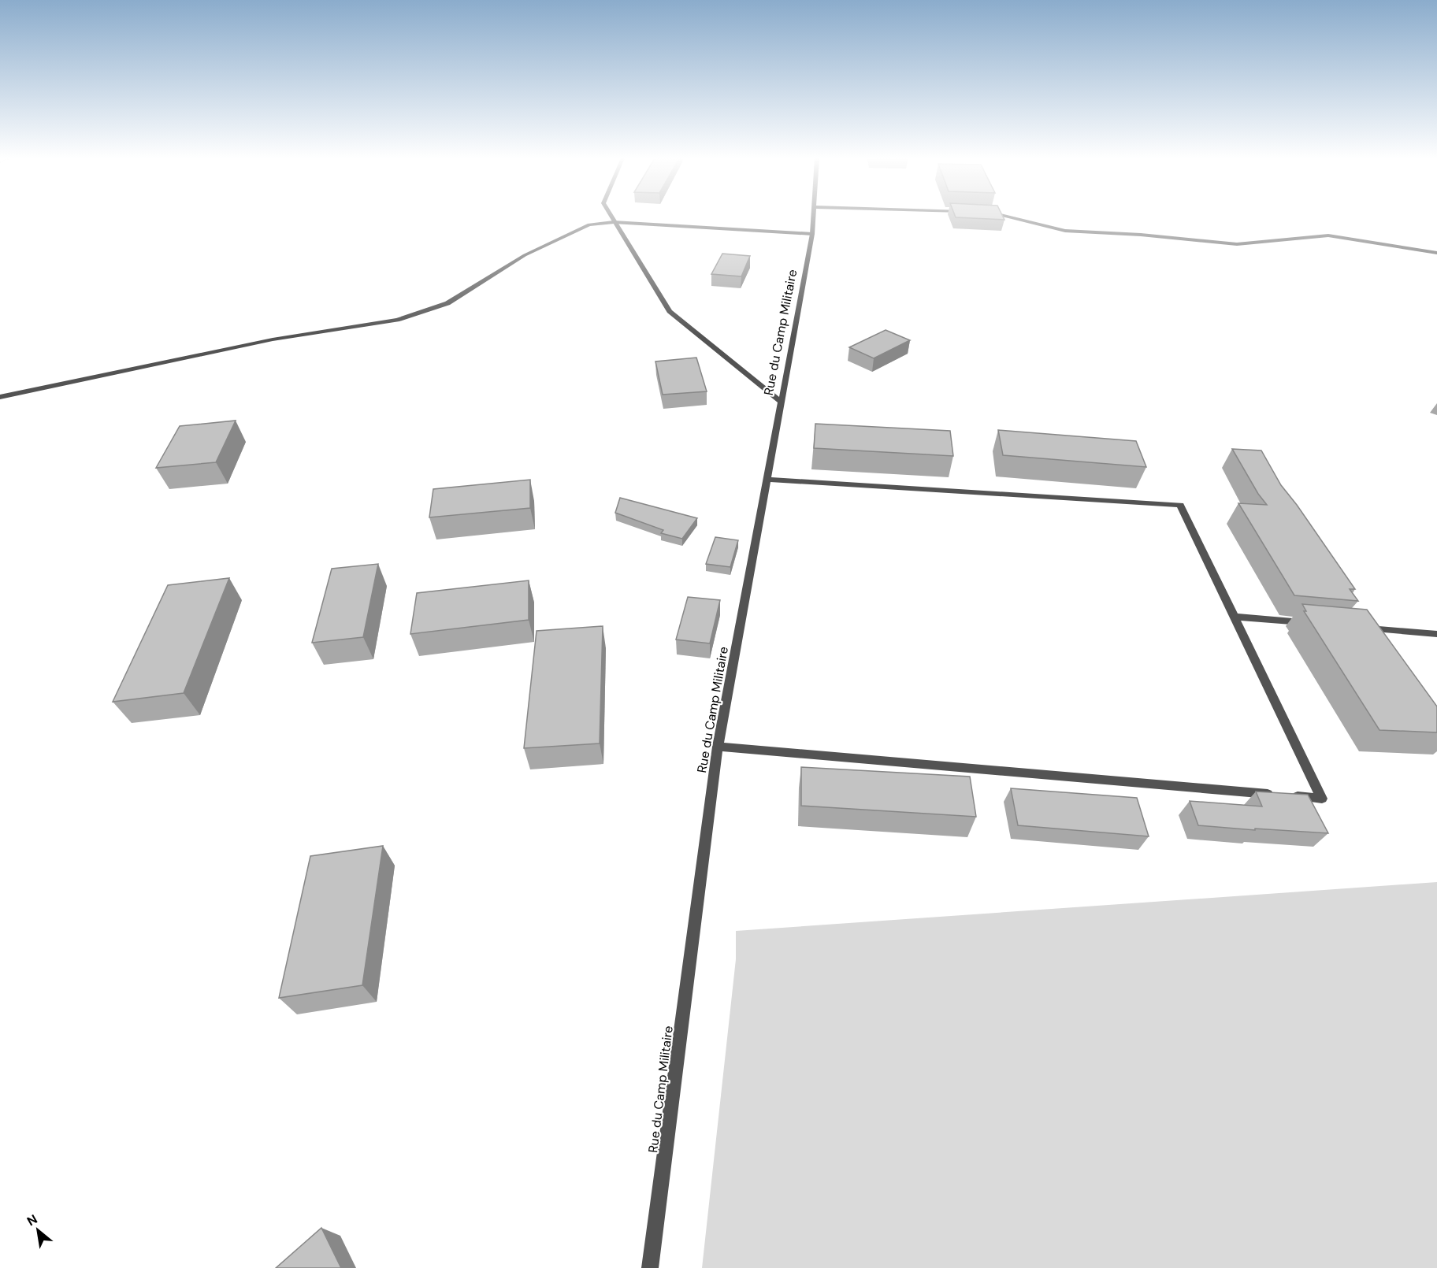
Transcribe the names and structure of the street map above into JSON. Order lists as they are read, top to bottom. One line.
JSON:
{"streets":{"street":["Rue du Camp Militaire"]},"north":"top left"}
